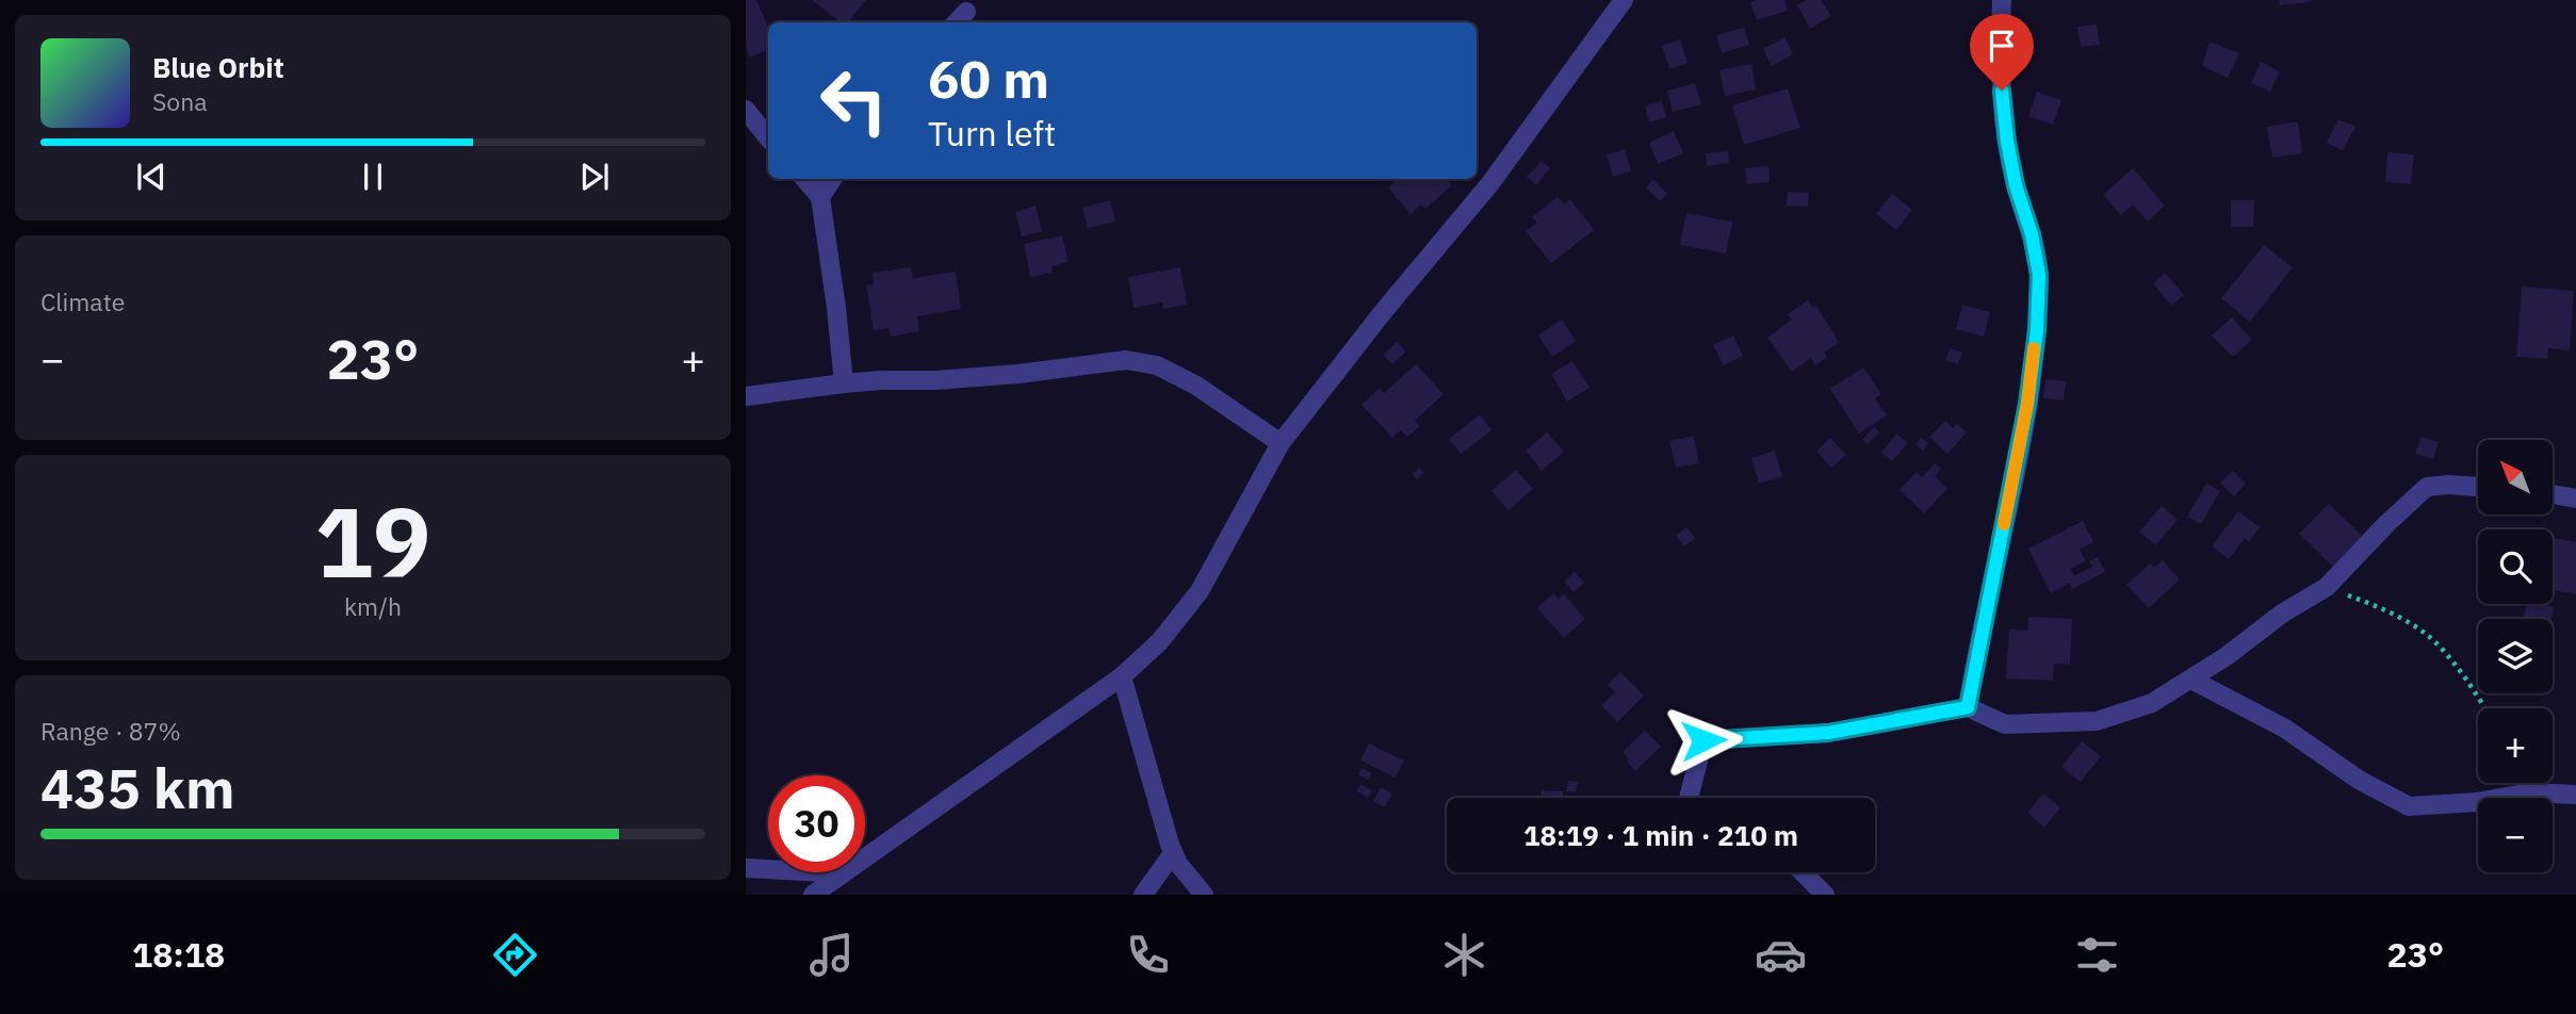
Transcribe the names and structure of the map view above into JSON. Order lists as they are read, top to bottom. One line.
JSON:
{"north":"top left","page":{"turn":["60 m","Turn left"],"song":["Blue Orbit","Sona"],"tile":["Climate",["19","km/h"],["Range · 87%","435 km"]],"heat":["−","23°","+"],"map_buttons":["+","−"],"limit":"30","trip":"18:19 · 1 min · 210 m","tabs":["18:18","23°"]}}
